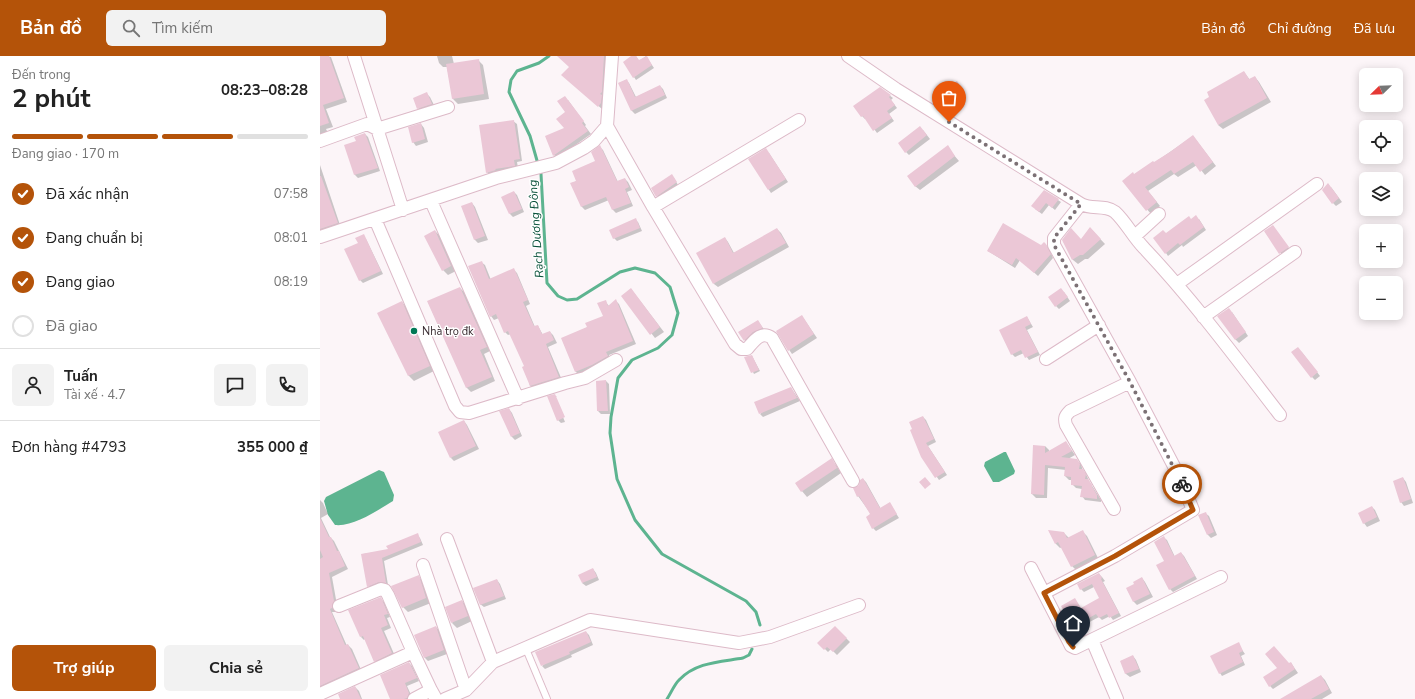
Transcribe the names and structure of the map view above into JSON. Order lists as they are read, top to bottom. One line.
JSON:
{"water":["Rạch Dương Đông"],"places":["Nhà trọ đk"],"north":"bottom left","page":{"header":"Bản đồ","search":"Tìm kiếm","nav":["Bản đồ","Chỉ đường","Đã lưu"],"heading":["2 phút","Đến trong","08:23–08:28"],"panel":["Tuấn","Tài xế · 4.7","Đơn hàng #4793","355 000 ₫"],"map_buttons":["+","−"],"bar":"Đang giao · 170 m","list":[["Đã xác nhận","07:58"],["Đang chuẩn bị","08:01"],["Đang giao","08:19"],"Đã giao"],"buttons":["Trợ giúp","Chia sẻ"]}}
